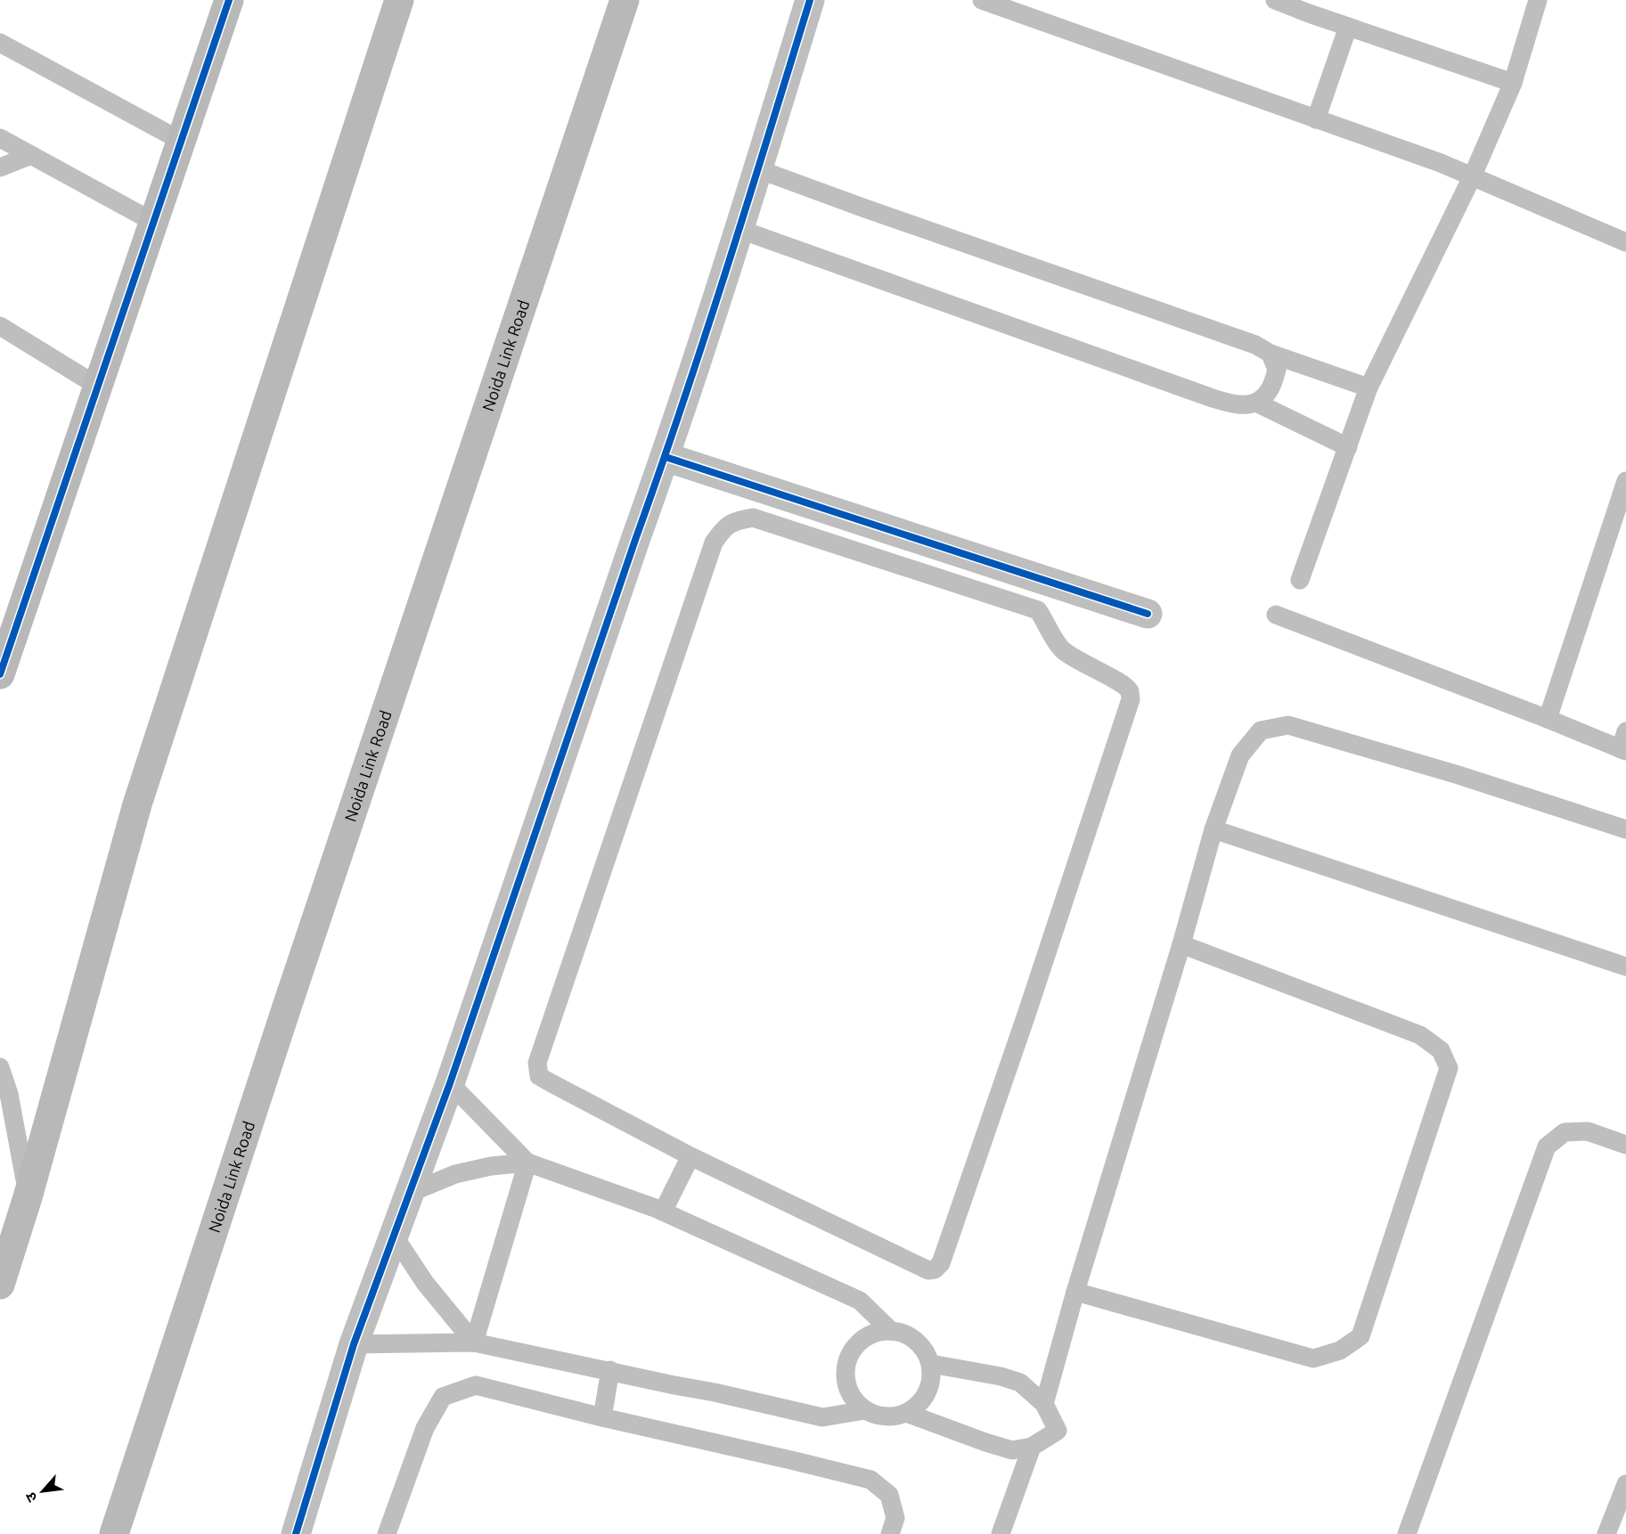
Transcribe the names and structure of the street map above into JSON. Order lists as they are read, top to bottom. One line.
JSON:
{"streets":{"main road":["Noida Link Road"]},"north":"bottom left"}
